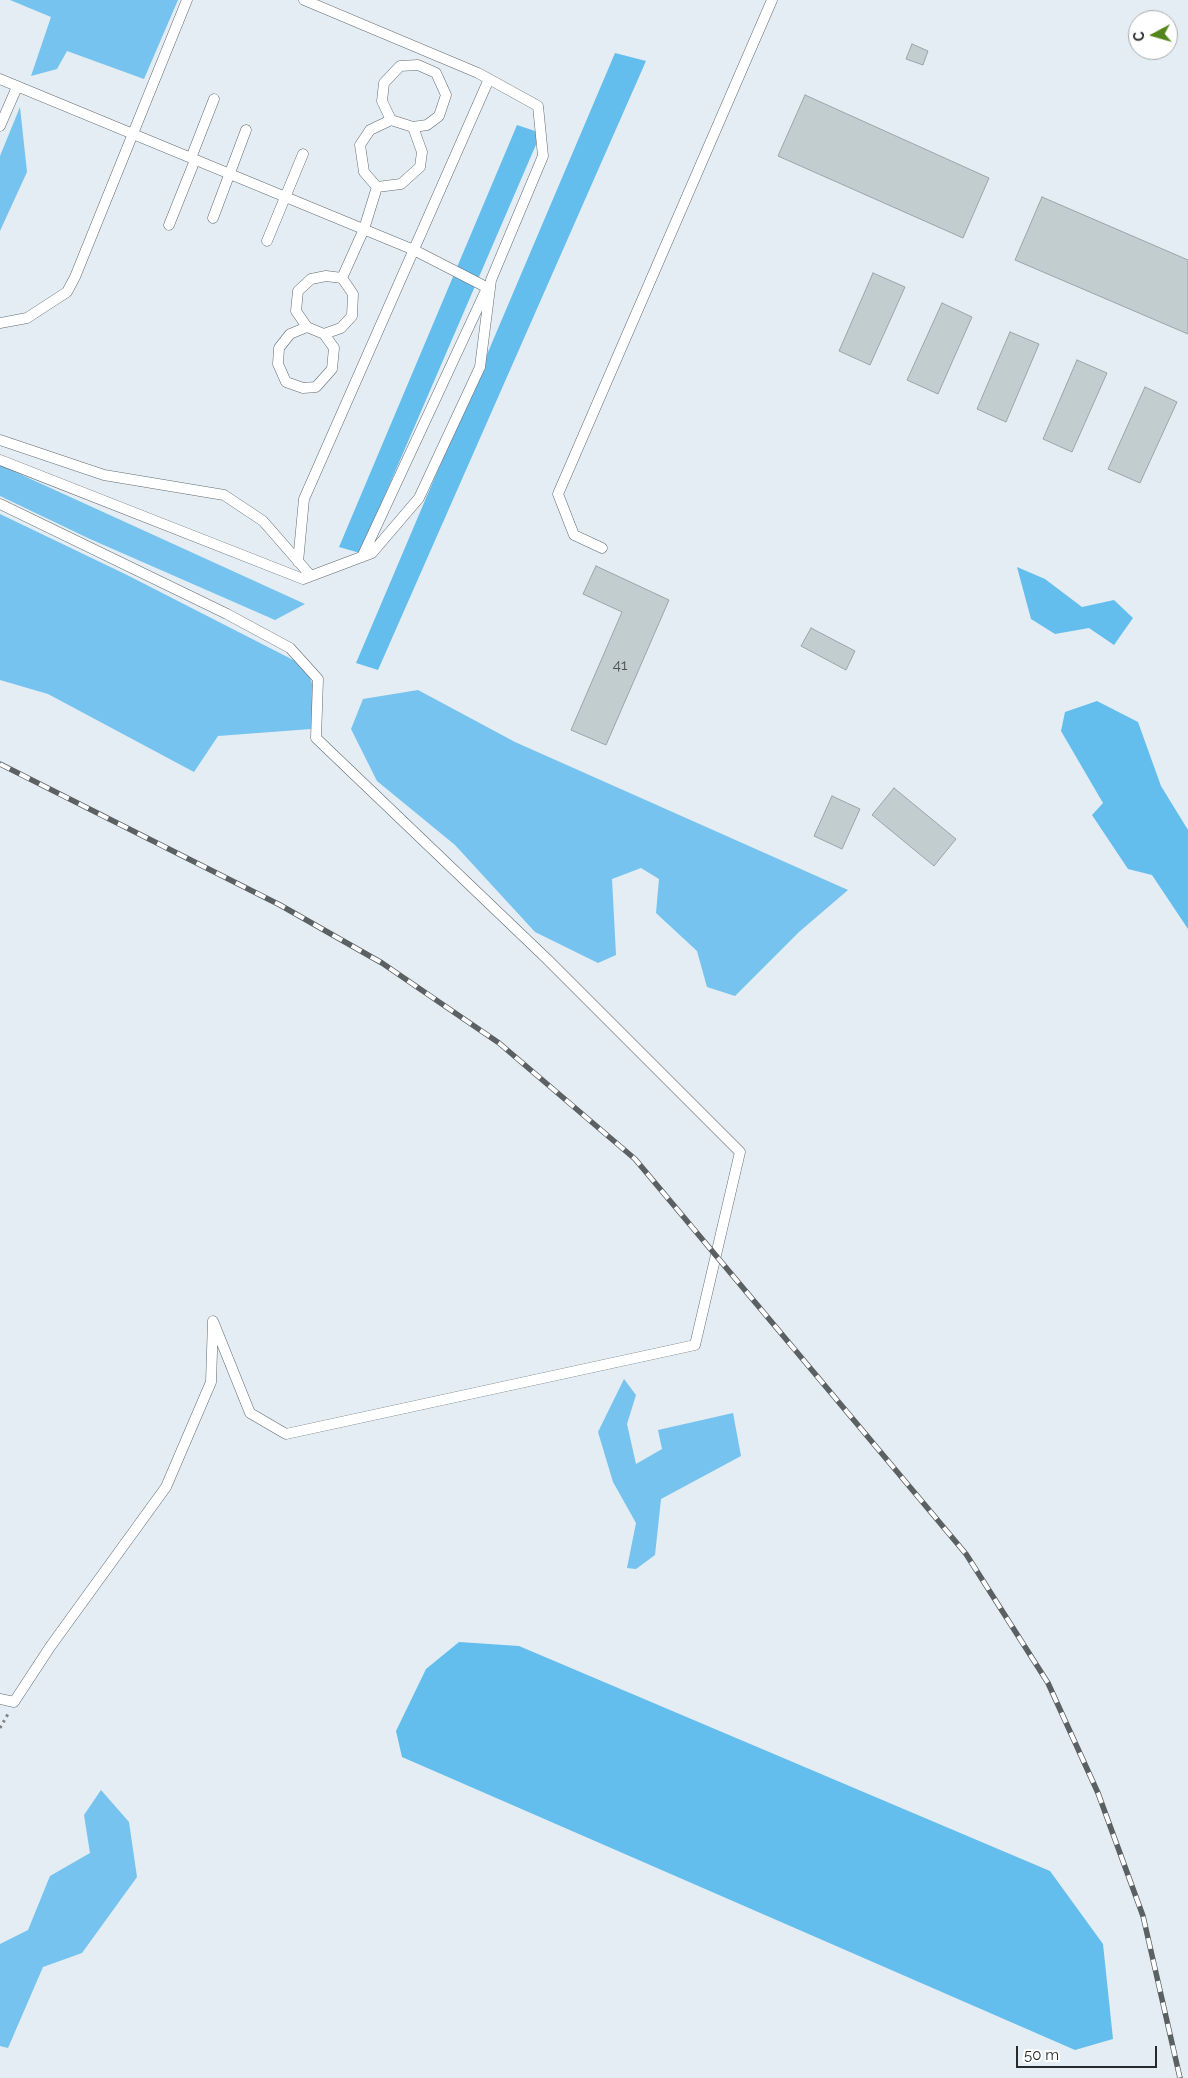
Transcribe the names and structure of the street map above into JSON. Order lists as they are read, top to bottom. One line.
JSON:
{"house_numbers":["41"],"scale_bar":"50 m","north":"left"}
